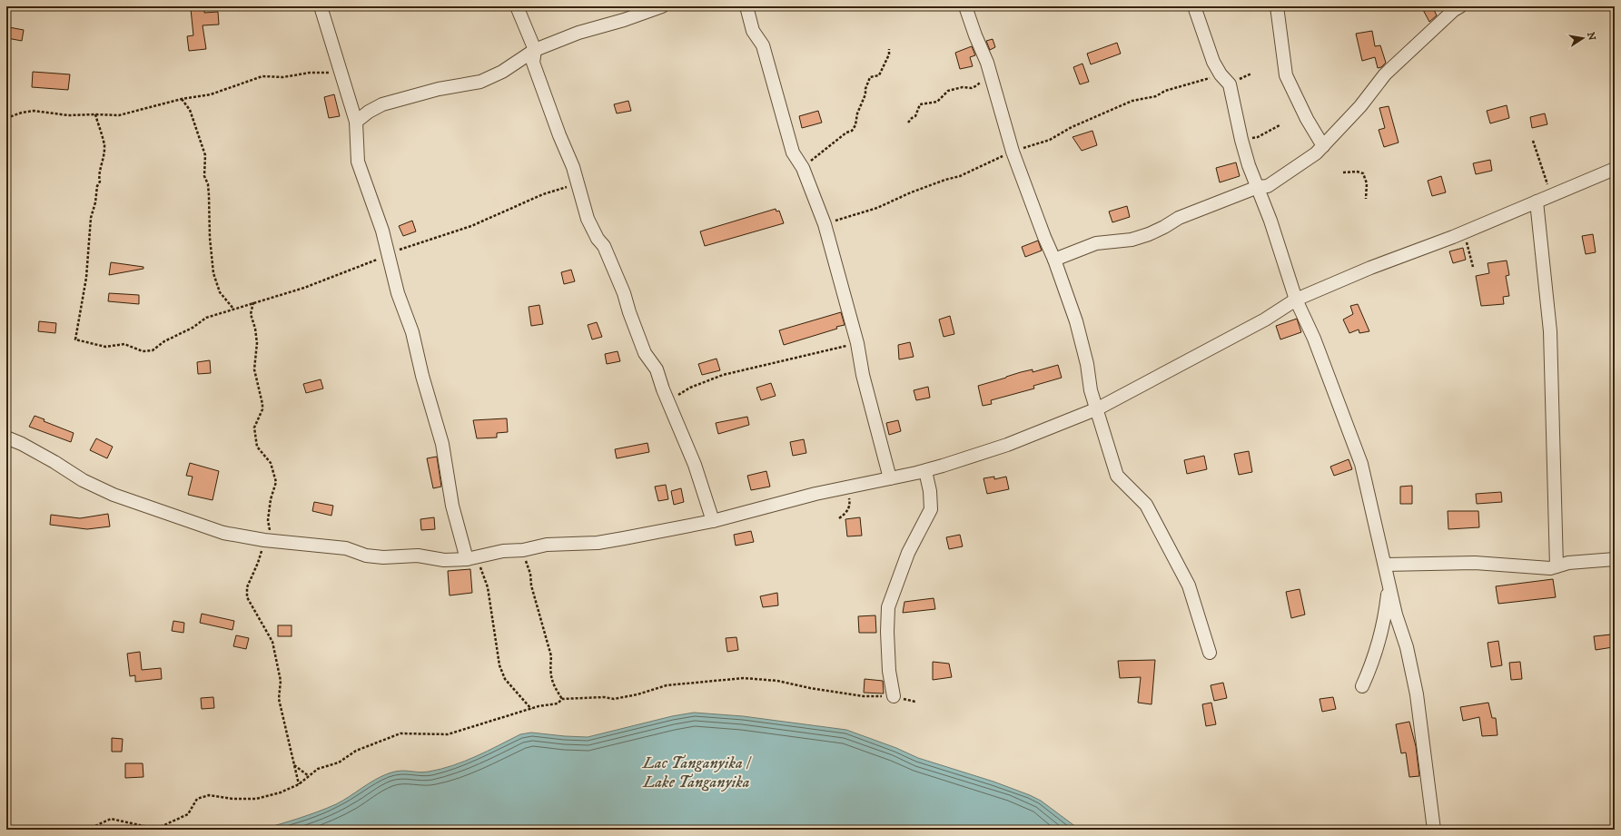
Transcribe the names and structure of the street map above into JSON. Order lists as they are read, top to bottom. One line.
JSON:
{"water":["Lac Tanganyika / Lake Tanganyika"],"north":"right"}
